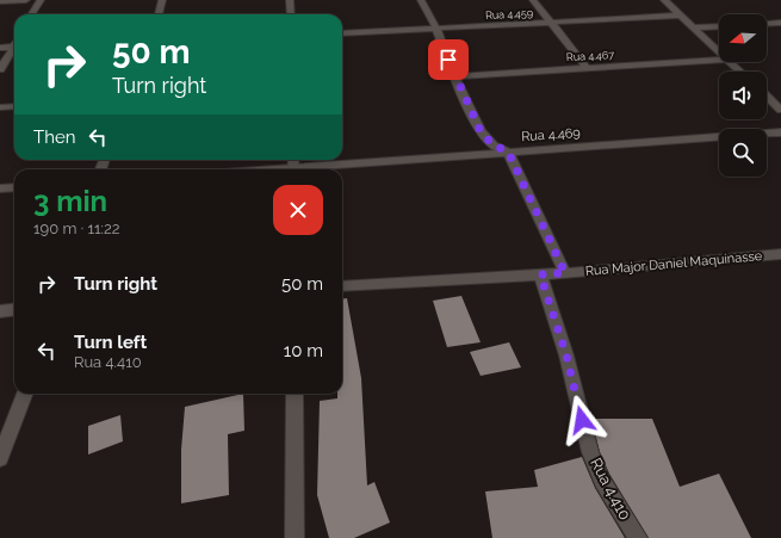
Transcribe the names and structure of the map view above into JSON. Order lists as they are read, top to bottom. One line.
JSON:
{"streets":{"street":["Rua 4.459","Rua 4.467","Rua 4.469","Rua Major Daniel Maquinasse","Rua 4.410"]},"crossings":[["Rua Major Daniel Maquinasse","Rua 4.410"]],"north":"left","page":{"turn":["50 m","Turn right"],"then":"Then","heading":["3 min","190 m · 11:22"],"list":[{"name":"Turn right","value":"50 m"},{"name":"Turn left","note":"Rua 4.410","value":"10 m"}]}}
